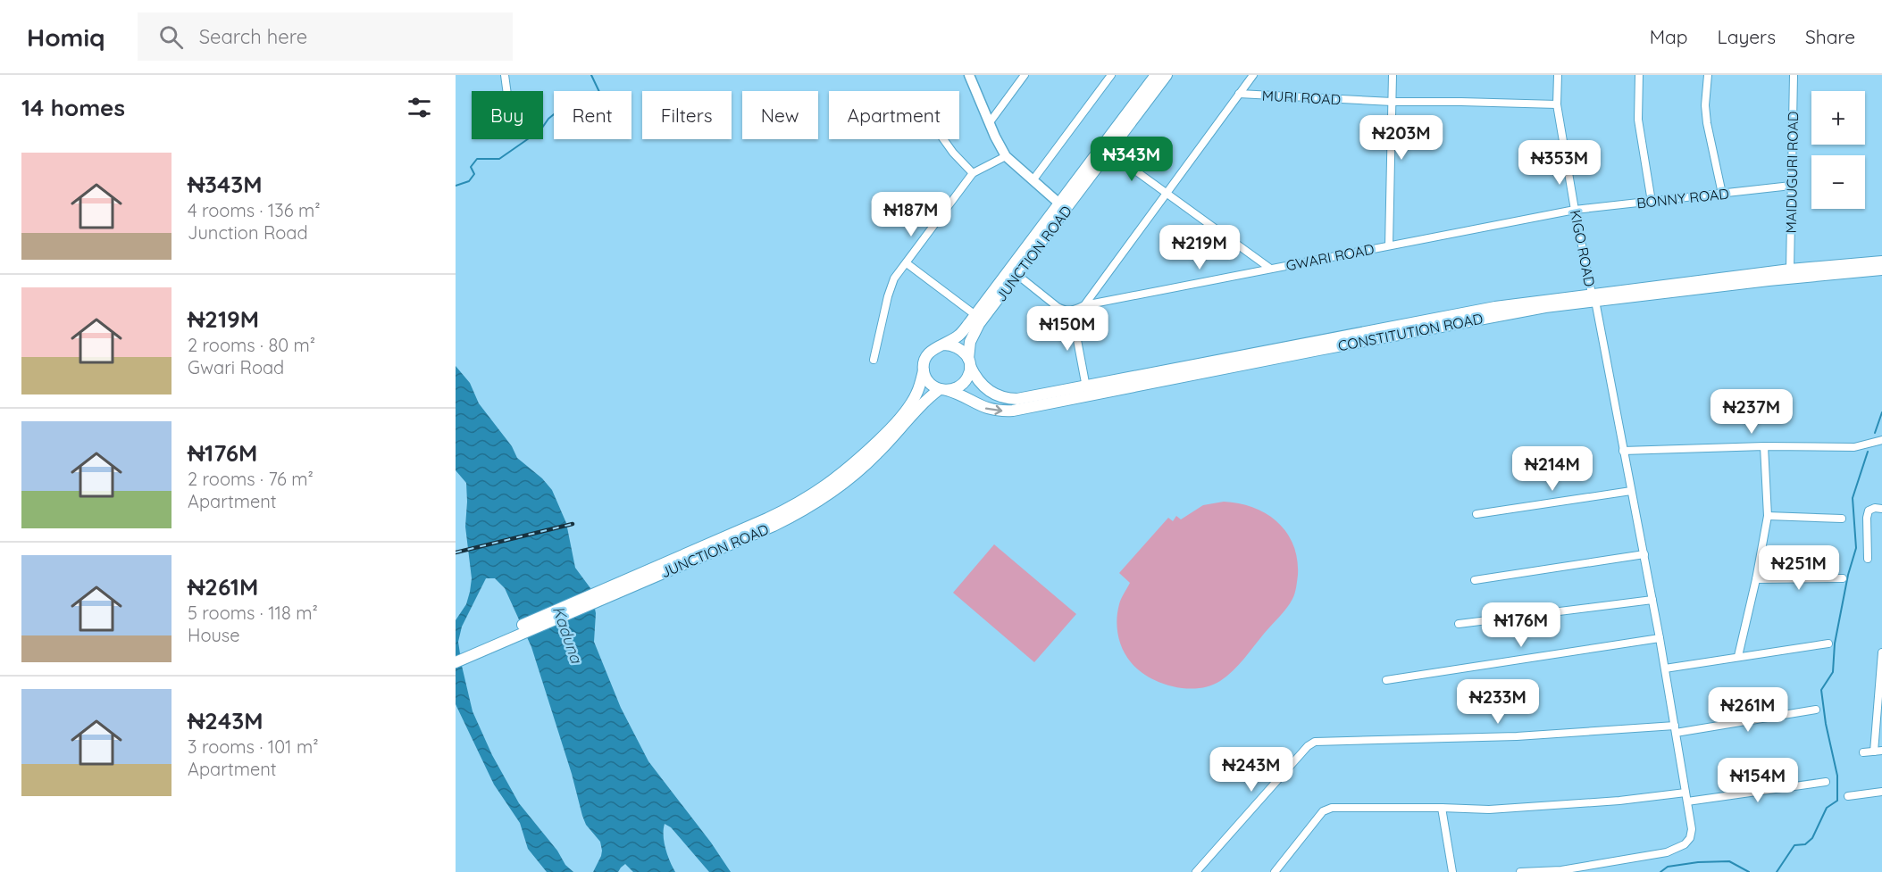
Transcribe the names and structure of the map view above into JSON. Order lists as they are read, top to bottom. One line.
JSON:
{"streets":{"main road":["JUNCTION ROAD","CONSTITUTION ROAD"],"street":["MURI ROAD","MAIDUGURI ROAD","BONNY ROAD","KIGO ROAD","GWARI ROAD"]},"crossings":[["MURI ROAD","KIGO ROAD"],["MURI ROAD","GWARI ROAD"],["MAIDUGURI ROAD","BONNY ROAD"],["MAIDUGURI ROAD","CONSTITUTION ROAD"],["BONNY ROAD","KIGO ROAD"],["BONNY ROAD","GWARI ROAD"],["KIGO ROAD","GWARI ROAD"],["KIGO ROAD","CONSTITUTION ROAD"],["JUNCTION ROAD","CONSTITUTION ROAD"]],"water":["Kaduna"],"page":{"header":"Homiq","search":"Search here","nav":["Map","Layers","Share"],"heading":"14 homes","map_buttons":["+","−"],"chip":["Buy","Rent","Filters","New","Apartment"],"price":["₦203M","₦343M","₦353M","₦187M","₦219M","₦150M","₦237M","₦214M","₦251M","₦176M","₦233M","₦261M","₦243M","₦154M"],"list":[{"name":"₦343M","note":"4 rooms · 136 m² · Junction Road"},{"name":"₦219M","note":"2 rooms · 80 m² · Gwari Road"},{"name":"₦176M","note":"2 rooms · 76 m² · Apartment"},{"name":"₦261M","note":"5 rooms · 118 m² · House"},{"name":"₦243M","note":"3 rooms · 101 m² · Apartment"}]}}
